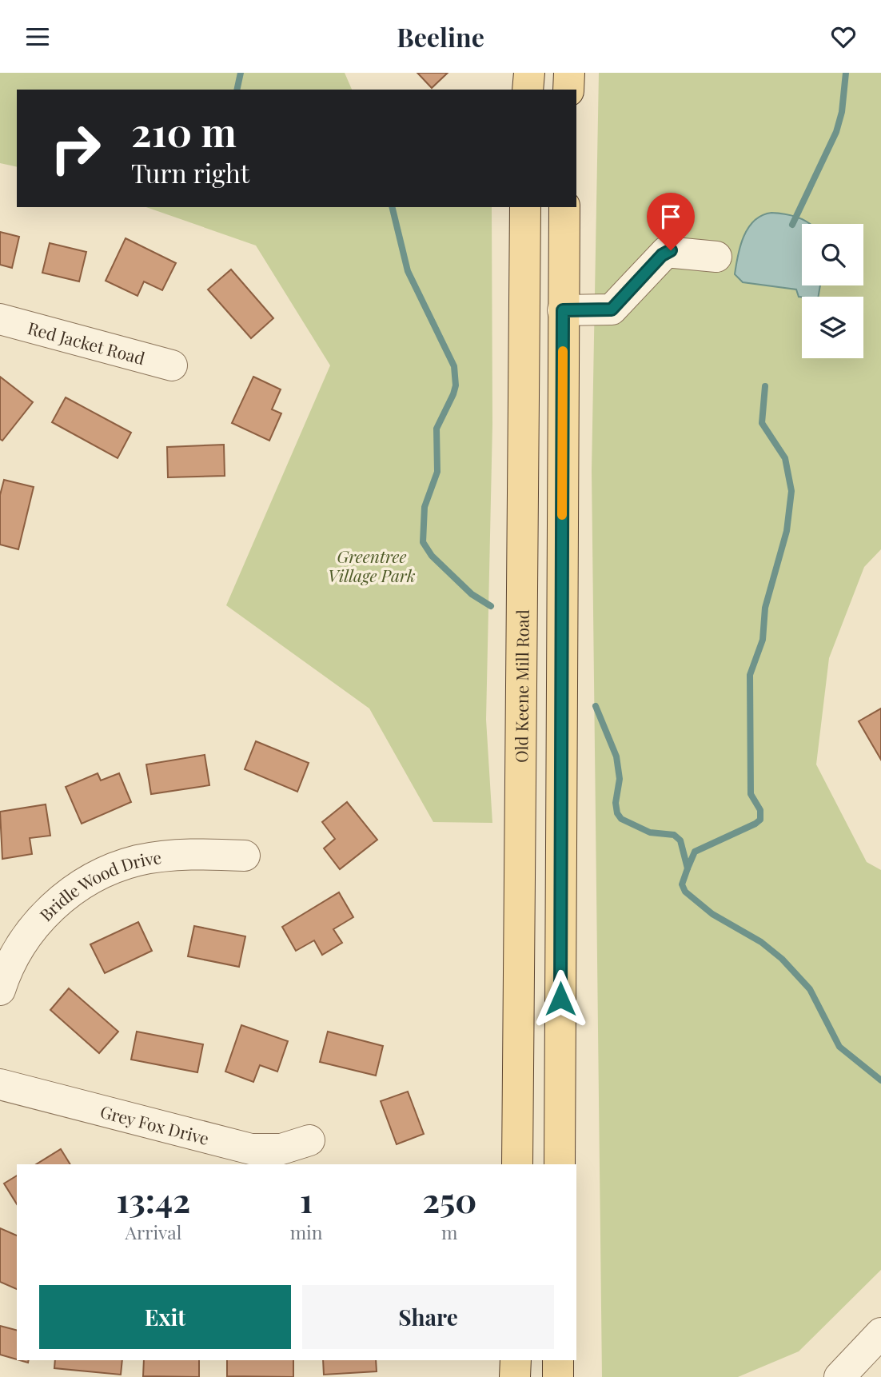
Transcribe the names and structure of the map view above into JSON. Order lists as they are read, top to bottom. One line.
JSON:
{"streets":{"main road":["Old Keene Mill Road"],"street":["Red Jacket Road","Bridle Wood Drive","Grey Fox Drive"]},"parks":["Greentree Village Park"],"page":{"header":"Beeline","turn":["210 m","Turn right"],"eta":["13:42","Arrival","1","min","250","m"],"buttons":["Exit","Share"]}}
